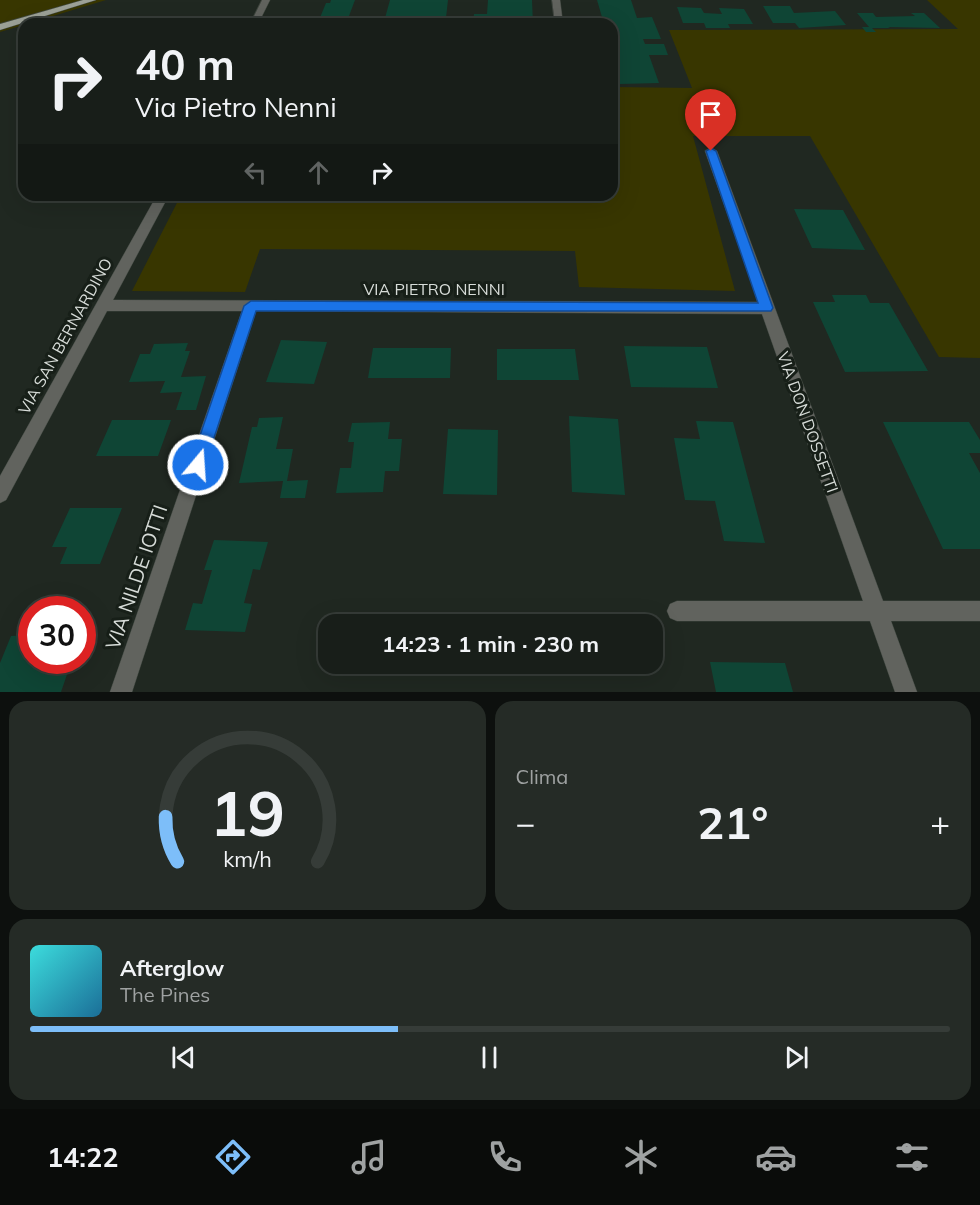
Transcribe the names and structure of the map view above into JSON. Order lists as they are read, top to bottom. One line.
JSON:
{"streets":{"street":["VIA PIETRO NENNI","VIA SAN BERNARDINO","VIA DON DOSSETTI","VIA NILDE IOTTI"]},"crossings":[["VIA PIETRO NENNI","VIA SAN BERNARDINO"],["VIA PIETRO NENNI","VIA DON DOSSETTI"],["VIA PIETRO NENNI","VIA NILDE IOTTI"]],"page":{"turn":["40 m","Via Pietro Nenni"],"limit":"30","trip":"14:23 · 1 min · 230 m","tile":"Clima","heat":["−","21°","+"],"song":["Afterglow","The Pines"],"tabs":"14:22","gauge":["19","km/h"]}}
